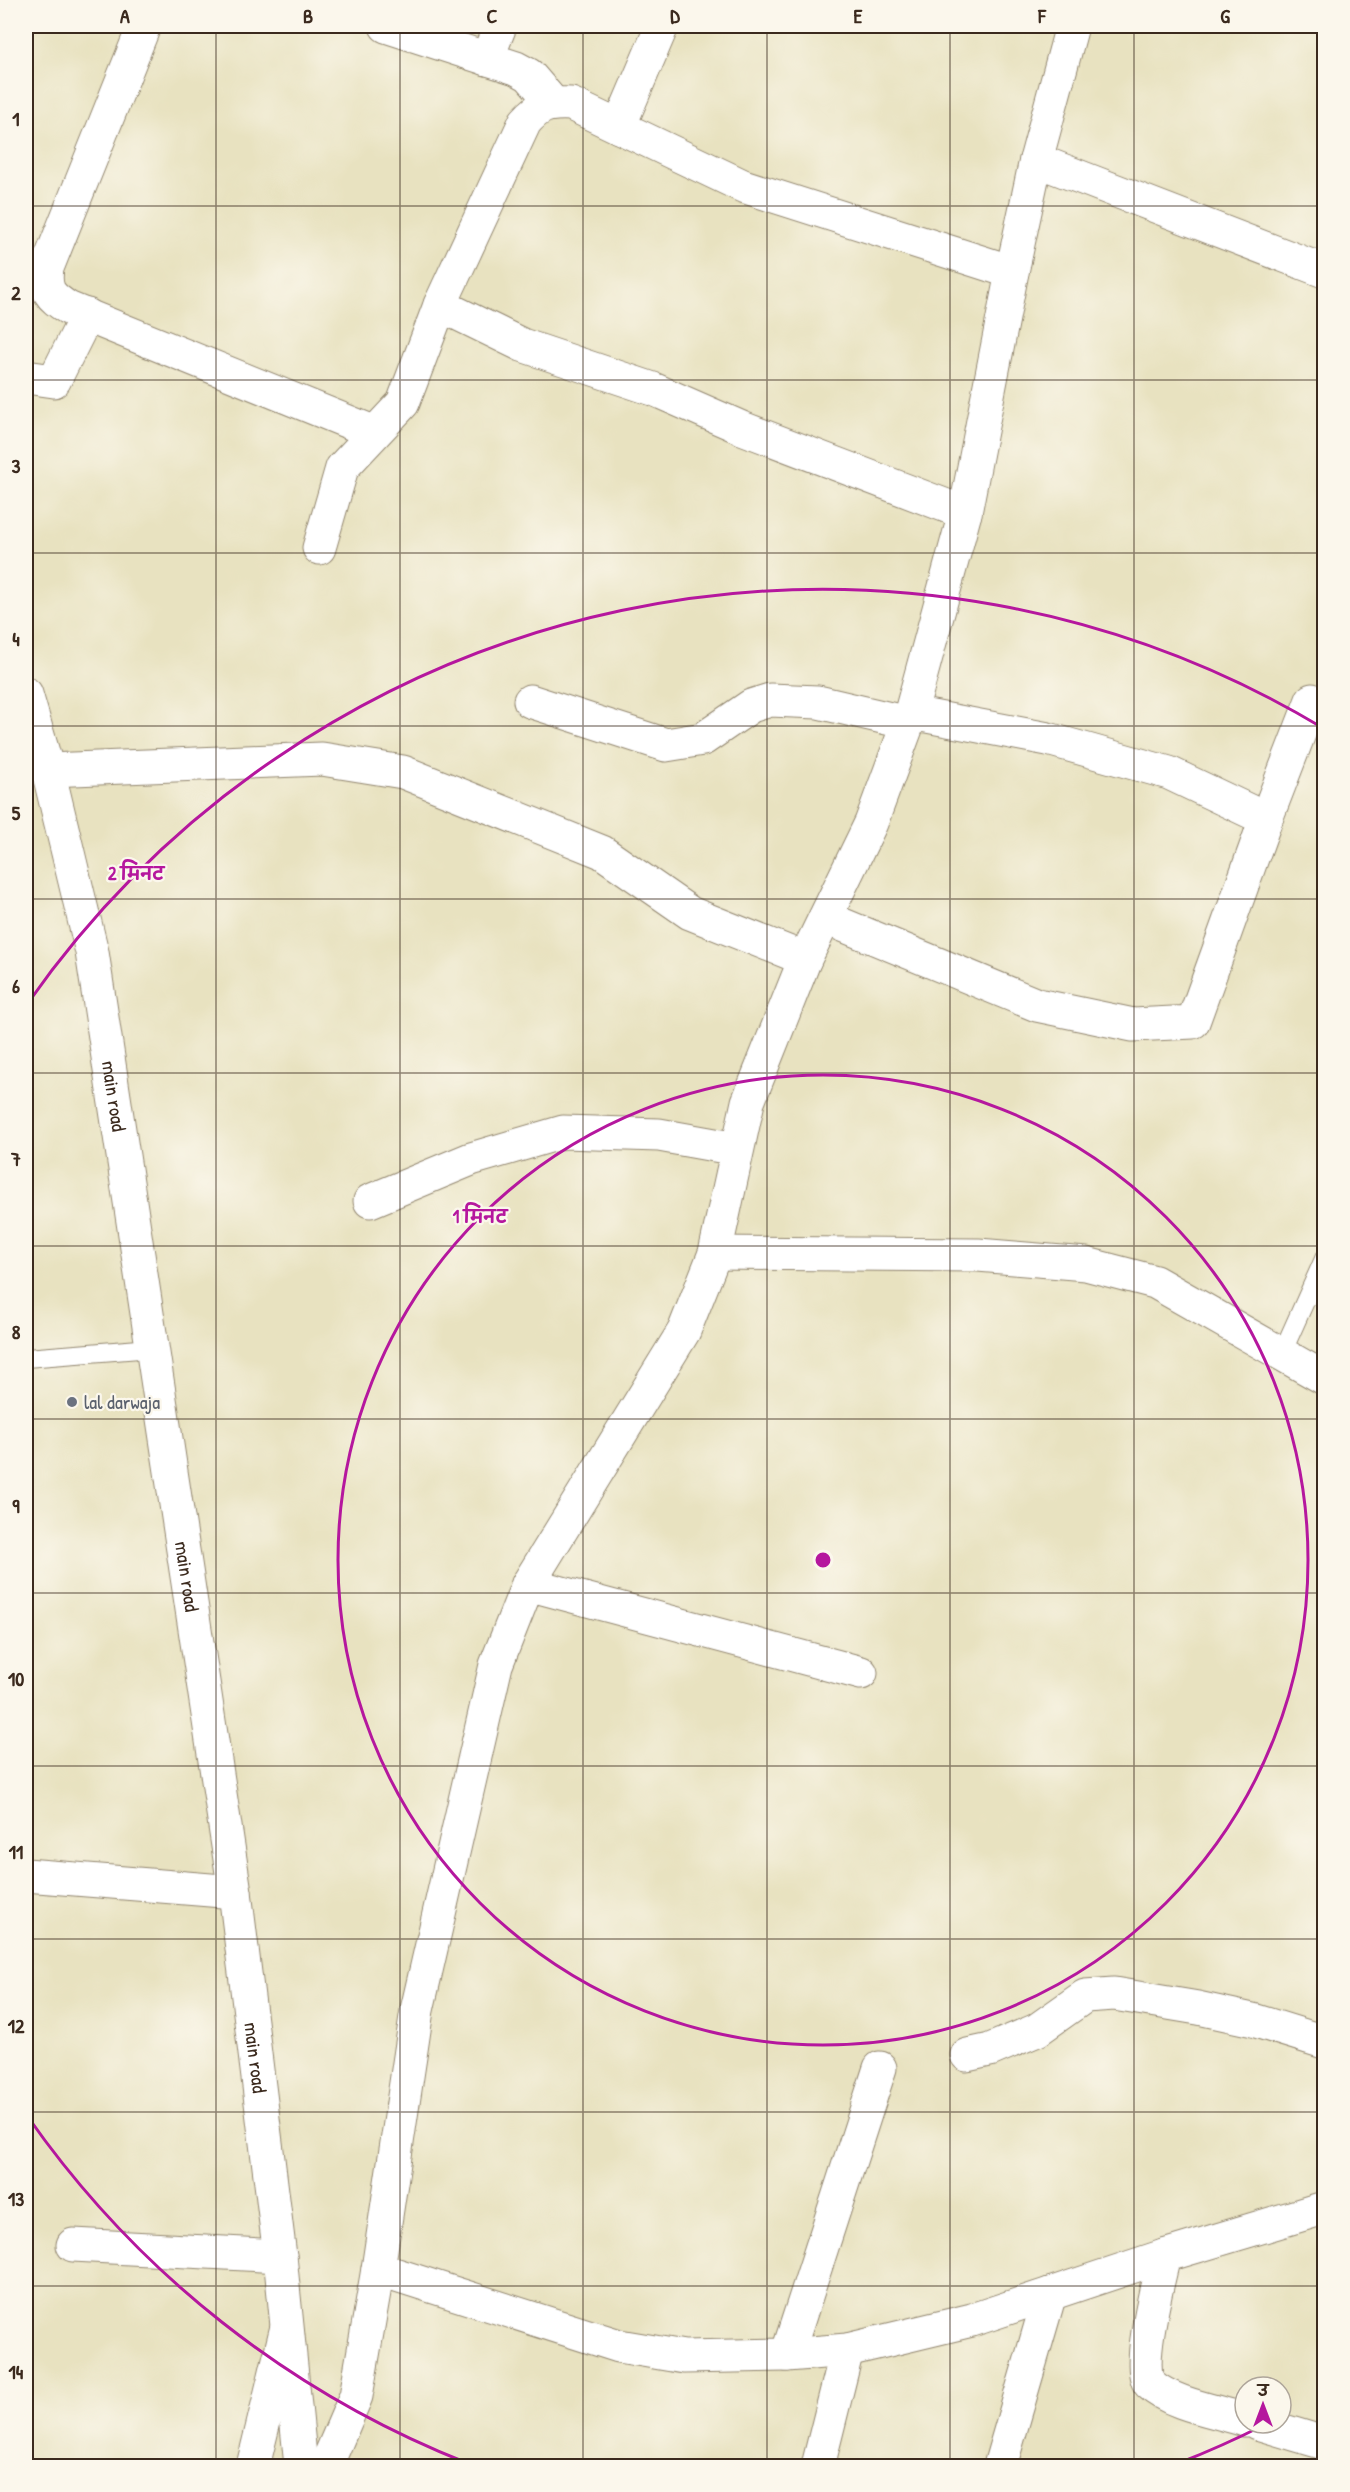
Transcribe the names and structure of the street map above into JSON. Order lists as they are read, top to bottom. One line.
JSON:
{"streets":{"street":["main road"]},"places":["lal darwaja"],"north":"top","grid":{"columns":["A","B","C","D","E","F","G"],"rows":["1","2","3","4","5","6","7","8","9","10","11","12","13","14"]},"rings":["2 मिनट","1 मिनट"]}
